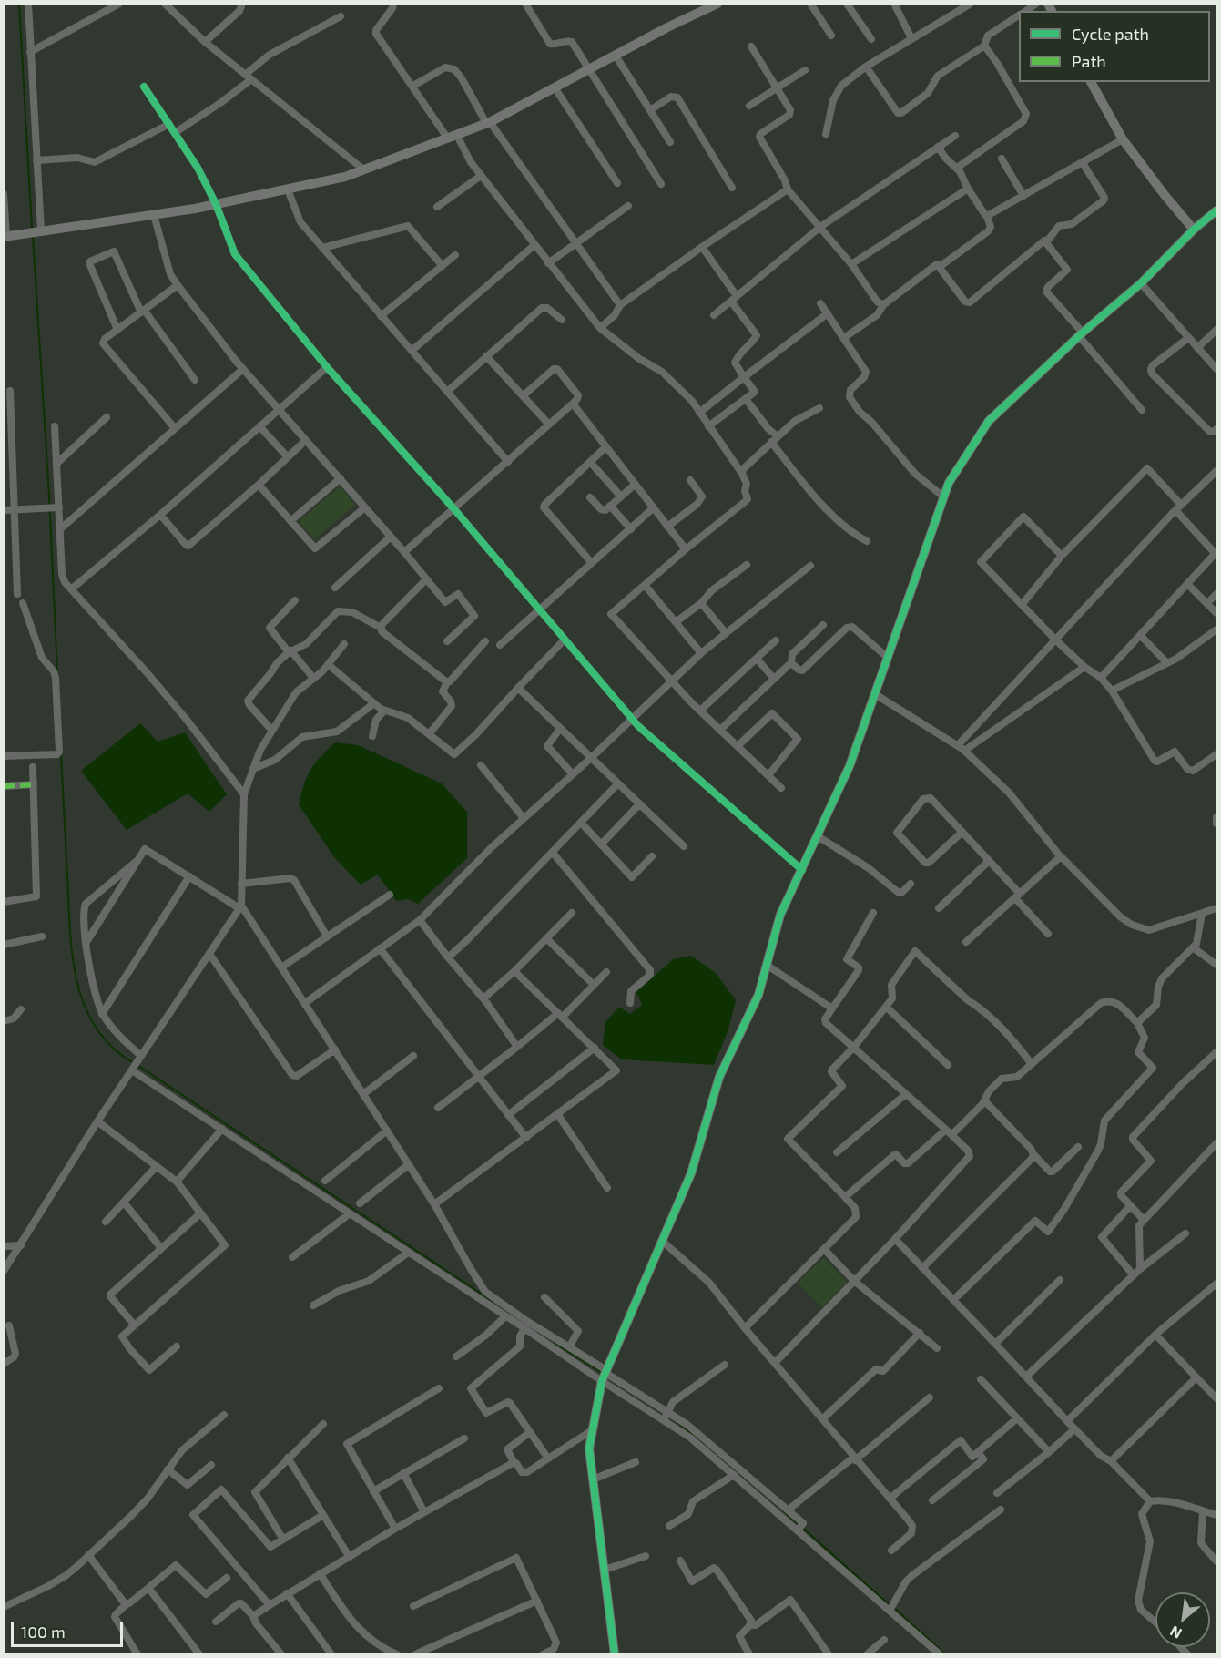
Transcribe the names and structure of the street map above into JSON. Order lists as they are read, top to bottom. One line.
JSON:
{"legend":["Cycle path","Path"],"scale_bar":"100 m","north":"bottom left"}
